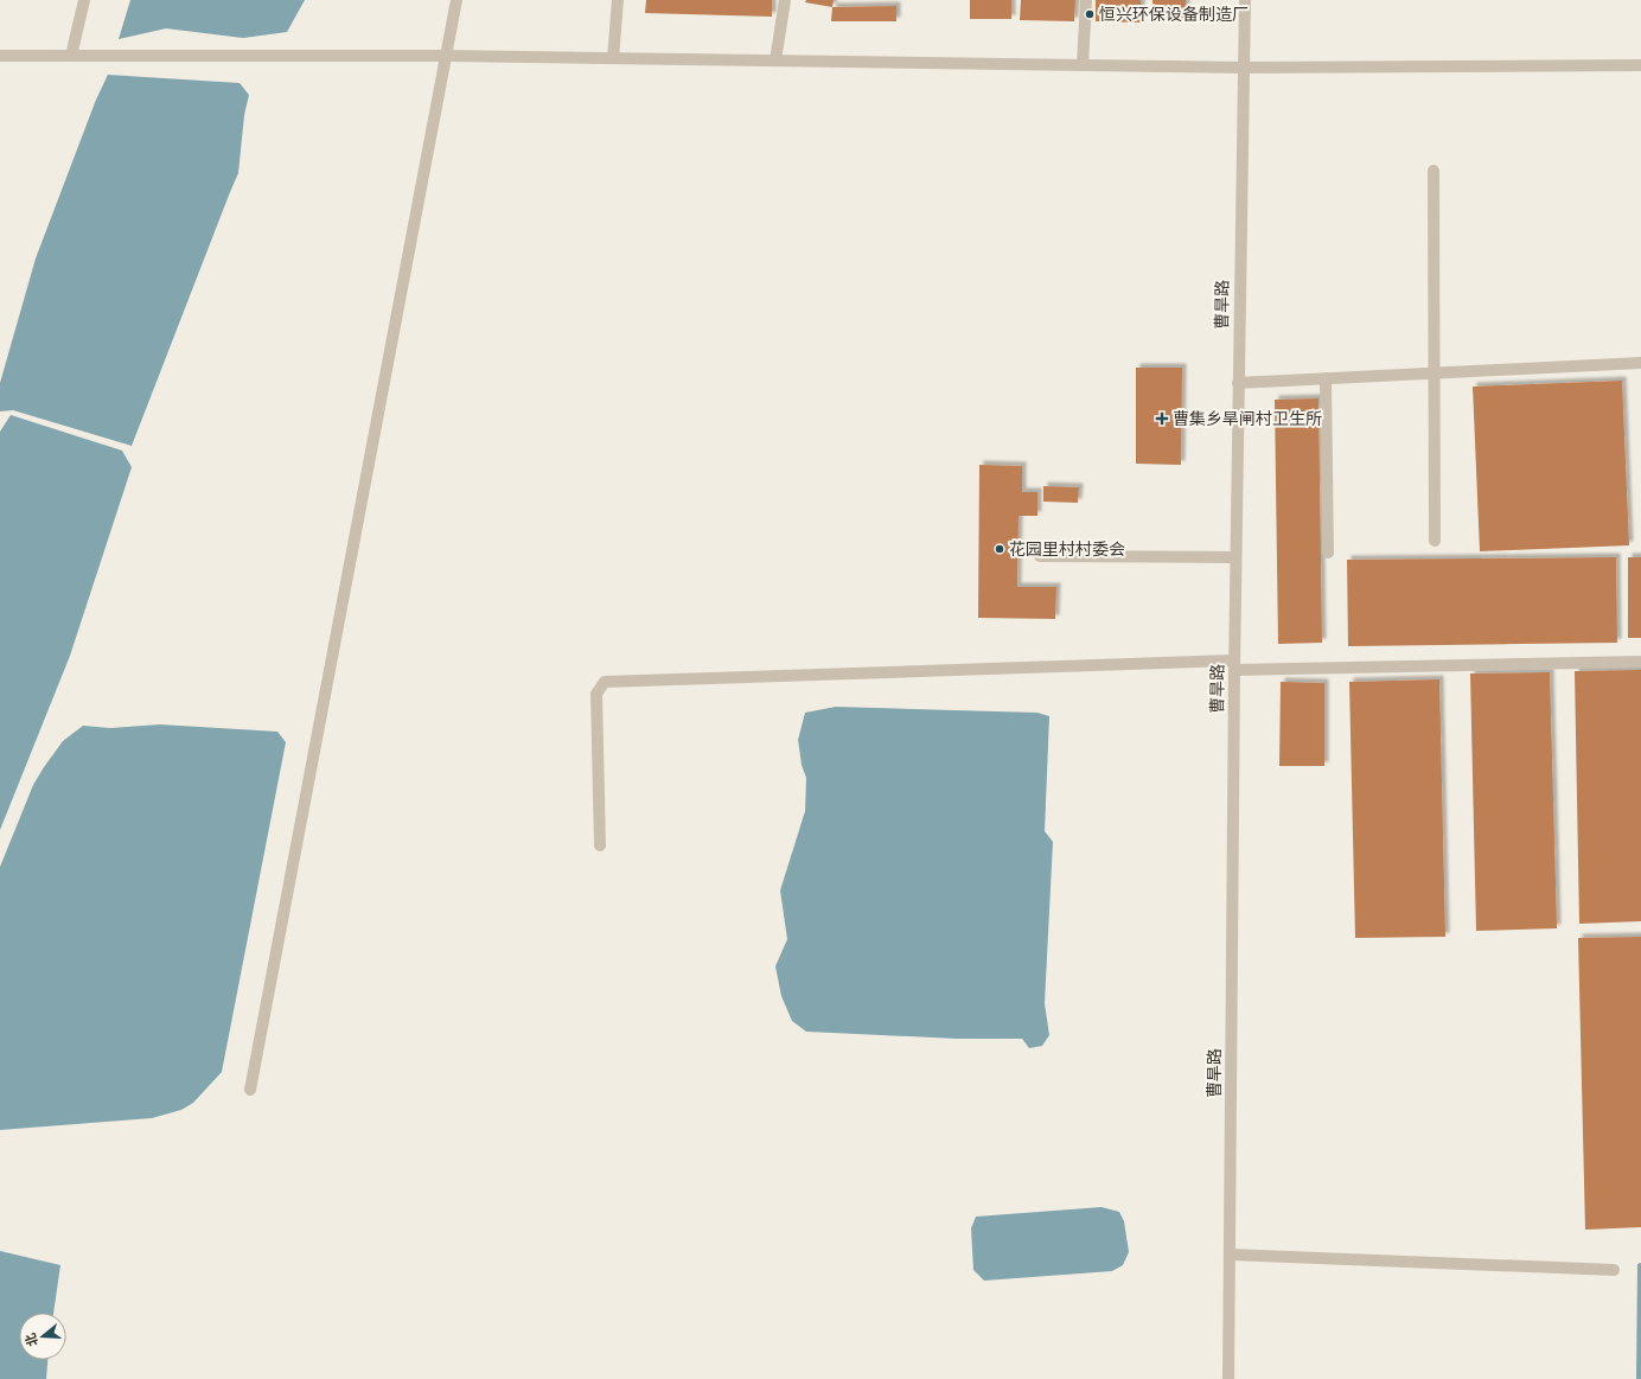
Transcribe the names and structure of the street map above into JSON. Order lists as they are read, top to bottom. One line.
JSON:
{"streets":{"street":["曹旱路"]},"places":{"other":["恒兴环保设备制造厂","花园里村村委会"],"health":["曹集乡旱闸村卫生所"]},"north":"left"}
